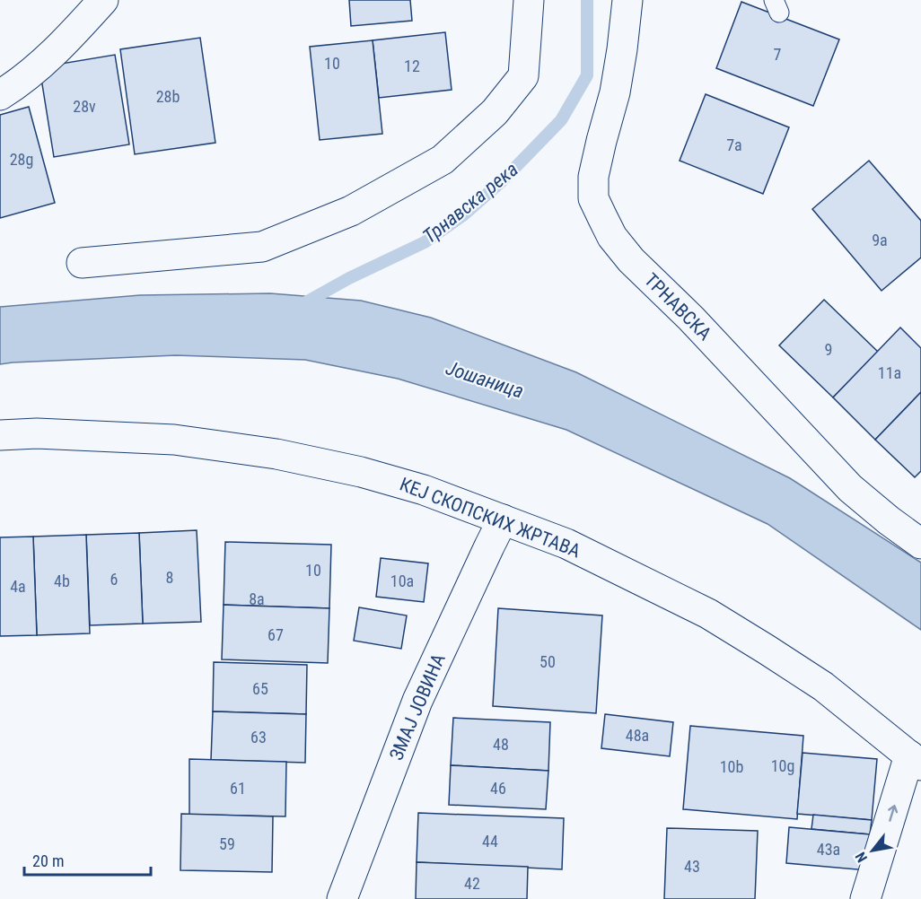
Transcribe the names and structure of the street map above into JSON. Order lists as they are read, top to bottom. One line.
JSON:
{"streets":{"street":["ТРНАВСКА","КЕЈ СКОПСКИХ ЖРТАВА","ЗМАЈ ЈОВИНА"]},"crossings":[["КЕЈ СКОПСКИХ ЖРТАВА","ЗМАЈ ЈОВИНА"]],"water":["Трнавска река","Јошаница"],"house_numbers":["7","10","12","28b","28v","7a","28g","9a","9","11a","10","8","6","4b","10a","4a","8a","67","50","65","48a","63","48","10g","10b","61","46","44","59","43a","43","42"],"scale_bar":"20 m","north":"bottom left"}
